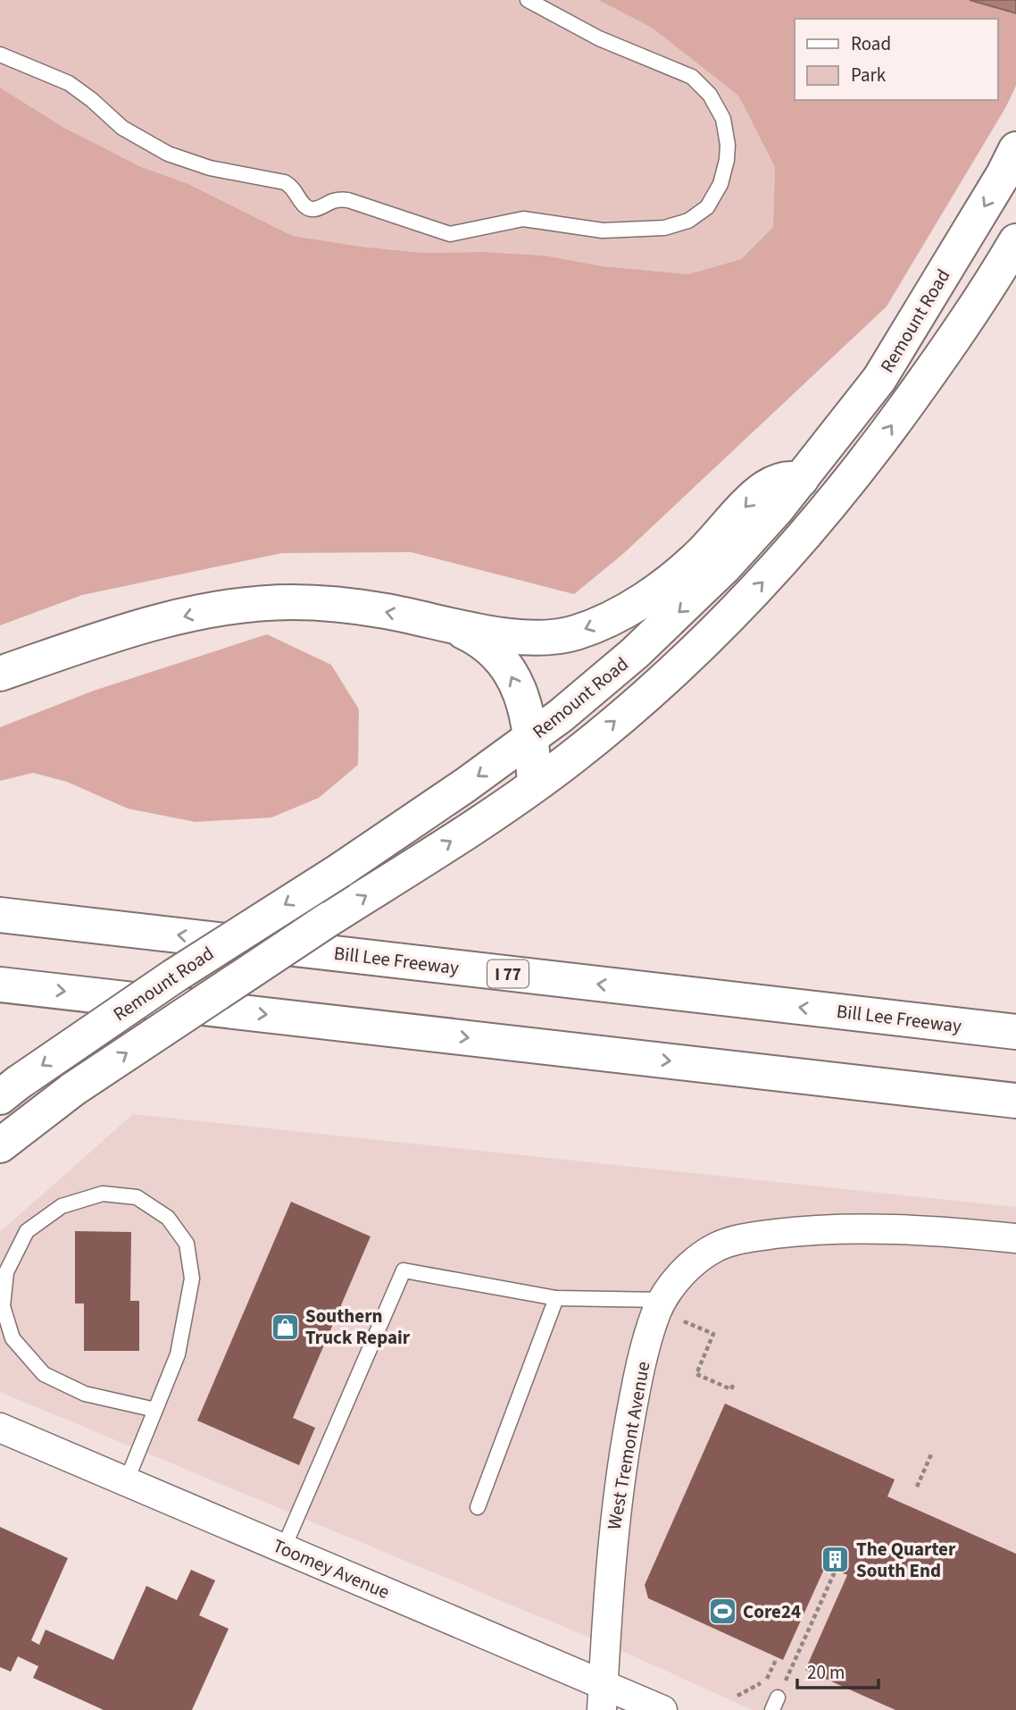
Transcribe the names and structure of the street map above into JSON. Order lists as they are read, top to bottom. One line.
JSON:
{"streets":{"main road":["Remount Road","Bill Lee Freeway","I 77"],"street":["West Tremont Avenue","Toomey Avenue"]},"crossings":[["West Tremont Avenue","Toomey Avenue"]],"places":{"shop":["Southern Truck Repair"],"building":["The Quarter South End"],"sports":["Core24"]},"legend":["Road","Park"],"scale_bar":"20 m"}
